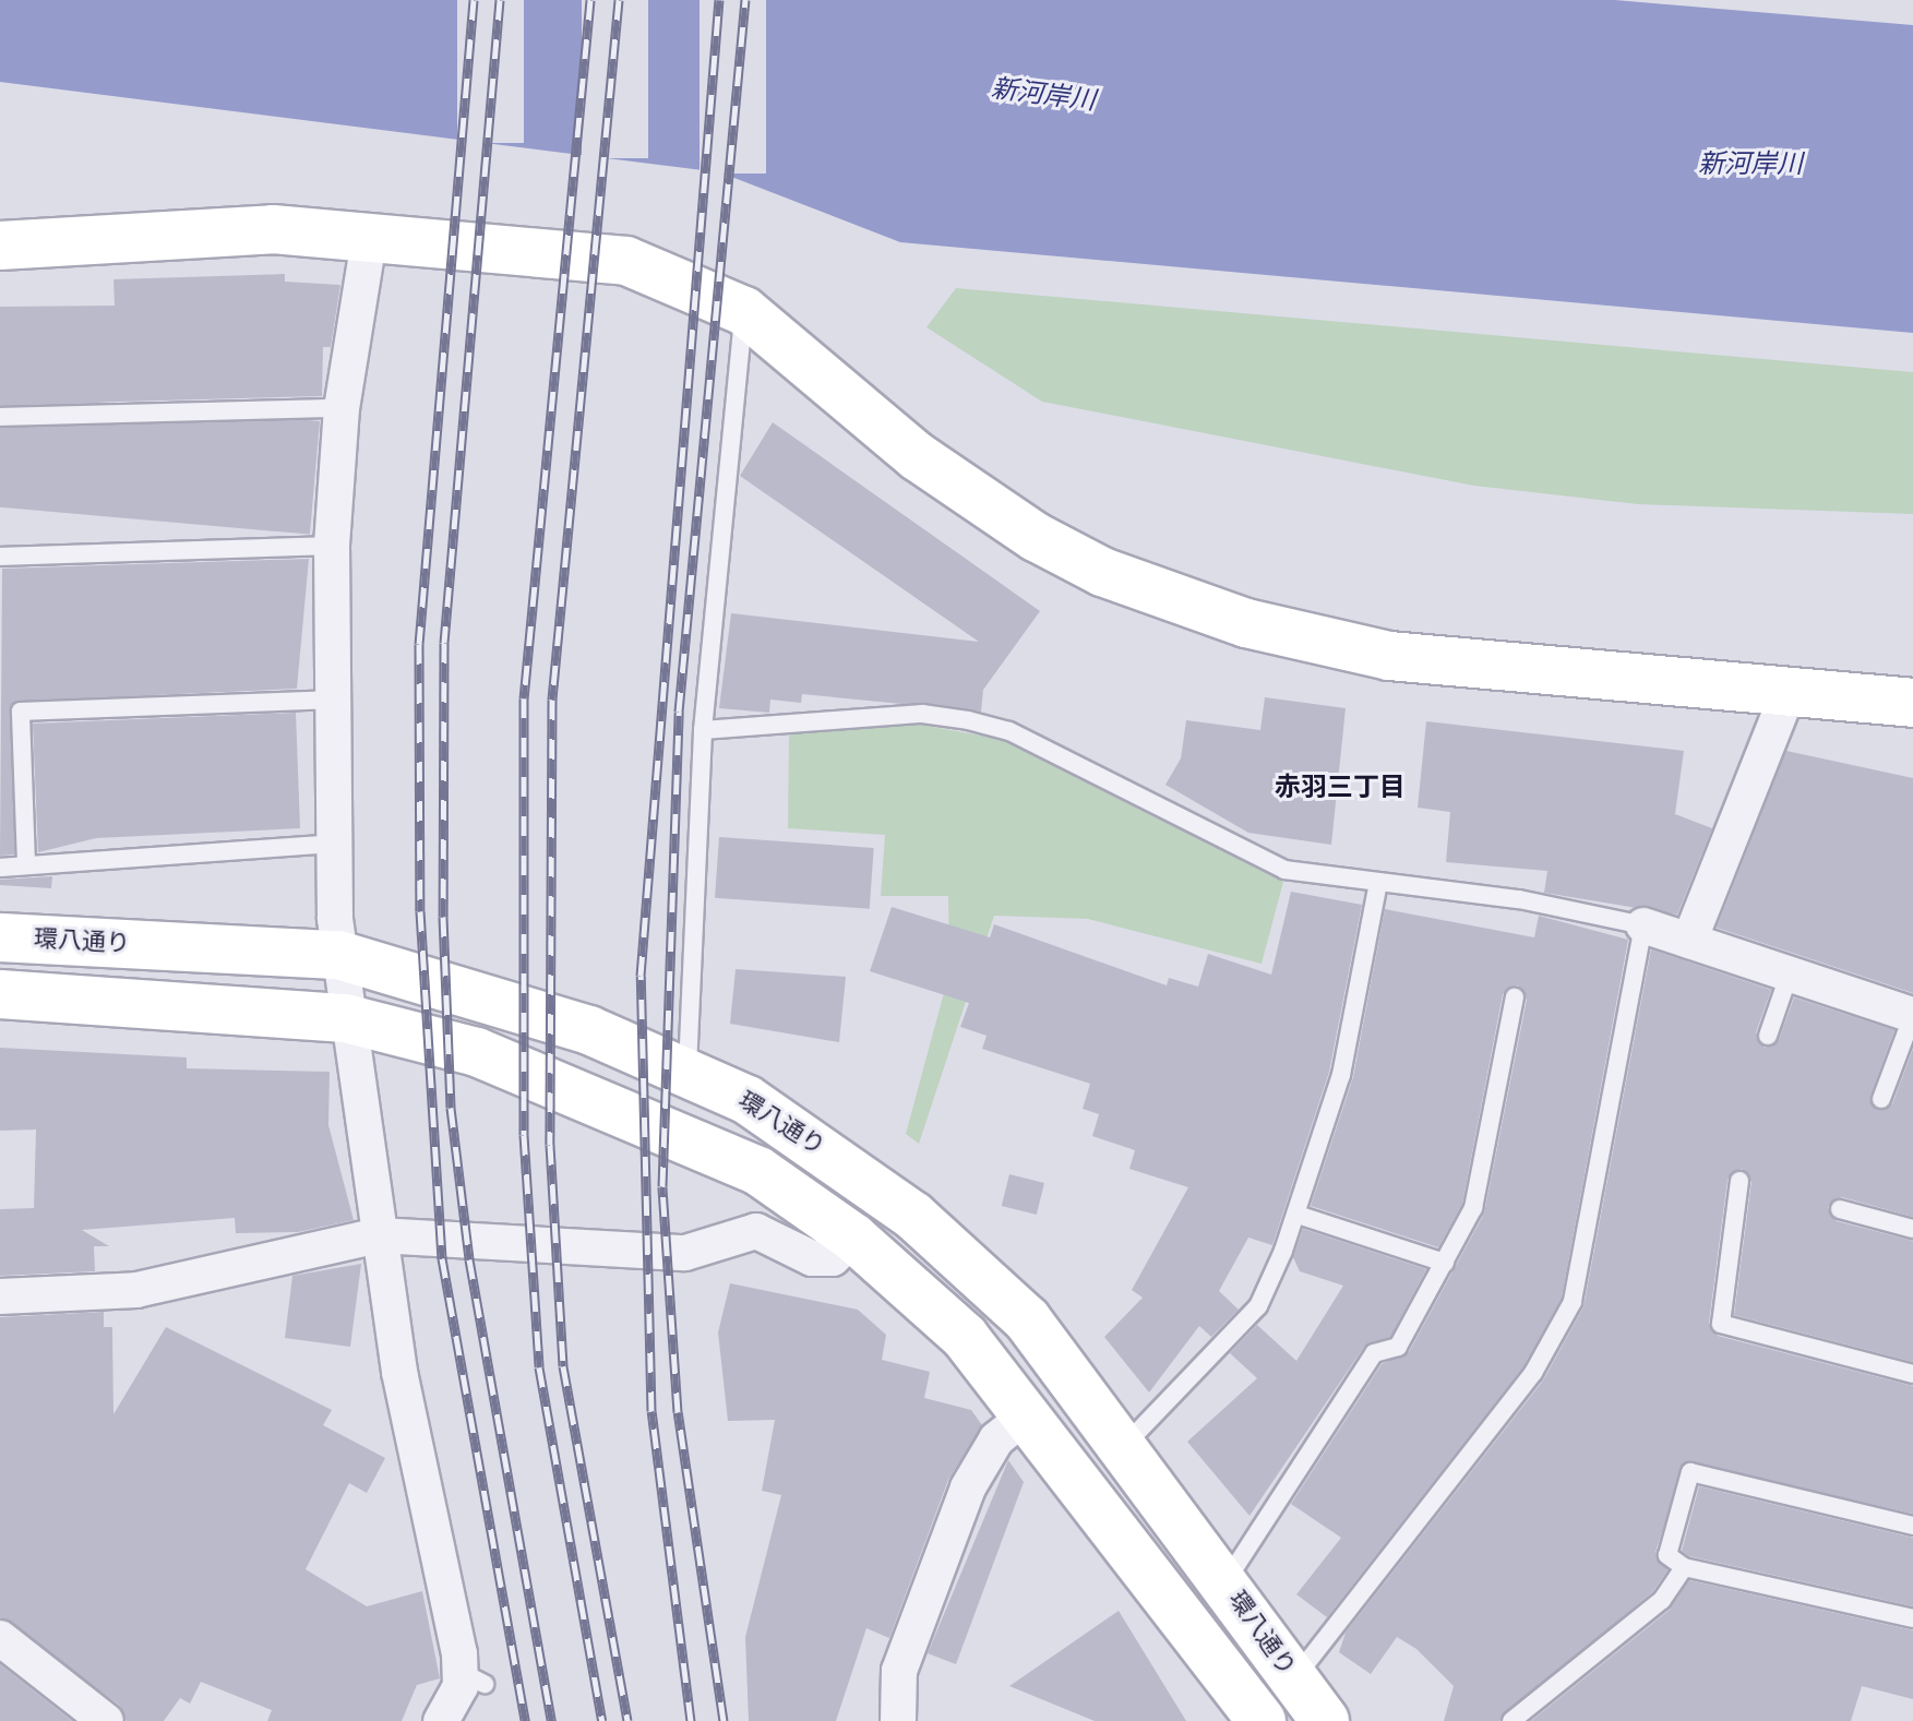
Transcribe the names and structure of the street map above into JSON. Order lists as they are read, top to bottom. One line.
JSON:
{"streets":{"main road":["環八通り"]},"districts":["赤羽三丁目"],"water":["新河岸川"]}
